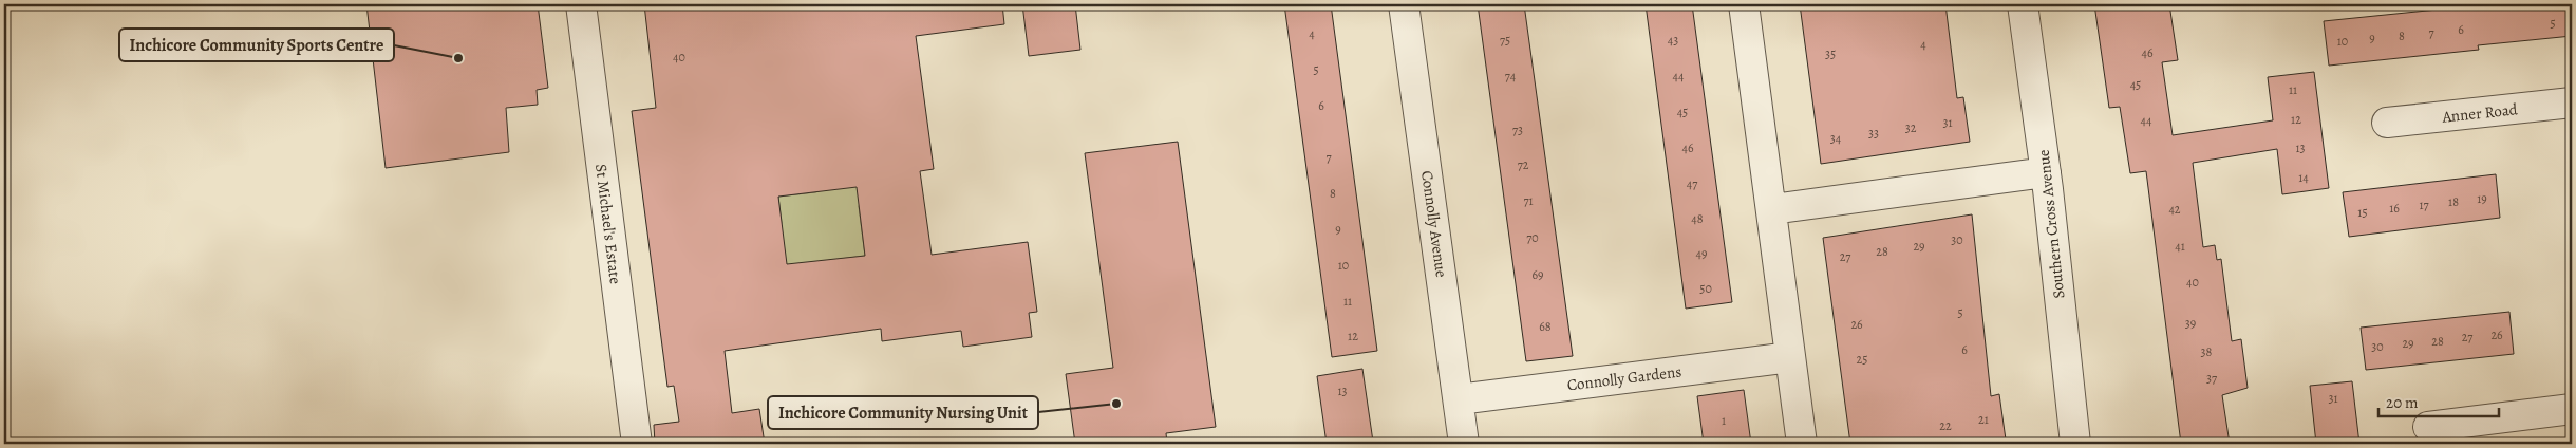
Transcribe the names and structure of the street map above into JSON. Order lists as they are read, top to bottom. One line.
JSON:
{"streets":{"street":["Anner Road","St Michael's Estate","Connolly Avenue","Southern Cross Avenue","Connolly Gardens"]},"crossings":[["Connolly Avenue","Connolly Gardens"]],"places":["Inchicore Community Sports Centre","Inchicore Community Nursing Unit"],"house_numbers":["5","6","7","4","8","9","75","43","10","4","46","35","40","5","74","44","45","11","6","45","12","44","31","32","73","33","34","46","13","7","72","14","47","8","19","71","18","17","16","42","15","48","9","70","30","29","41","28","49","27","10","69","40","50","11","5","39","26","68","26","12","27","28","29","30","6","38","25","37","13","31","21","1","22"],"scale_bar":"20 m"}
